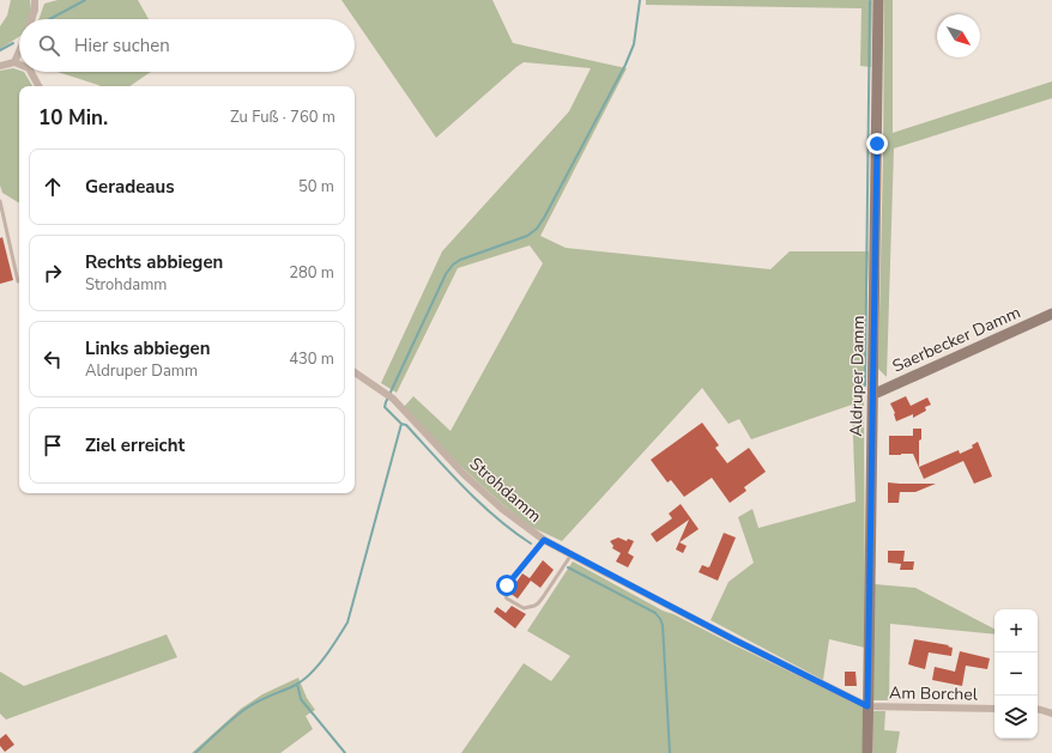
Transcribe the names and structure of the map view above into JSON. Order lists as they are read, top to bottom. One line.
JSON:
{"streets":{"street":["Saerbecker Damm","Aldruper Damm","Strohdamm","Am Borchel"]},"crossings":[["Saerbecker Damm","Aldruper Damm"],["Aldruper Damm","Strohdamm"],["Aldruper Damm","Am Borchel"],["Strohdamm","Am Borchel"]],"north":"bottom right","page":{"search":"Hier suchen","heading":["10 Min.","Zu Fuß · 760 m"],"list":[["Geradeaus","50 m"],["Rechts abbiegen","Strohdamm","280 m"],["Links abbiegen","Aldruper Damm","430 m"],"Ziel erreicht"],"map_buttons":["+","−"]}}
